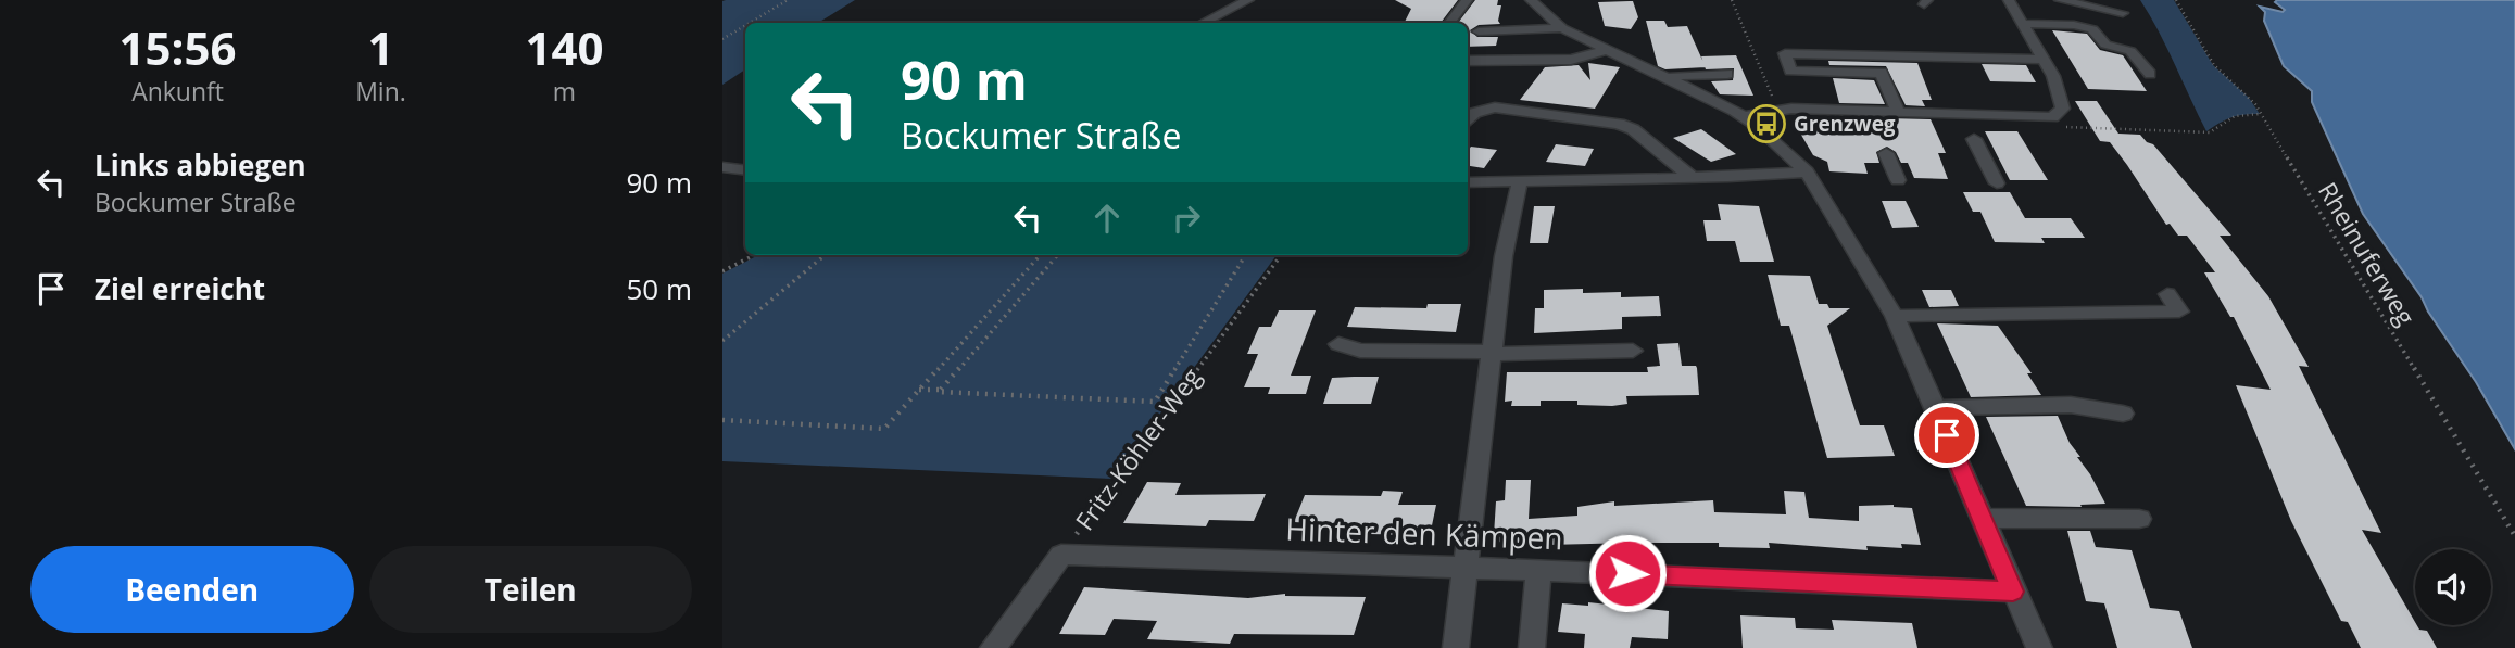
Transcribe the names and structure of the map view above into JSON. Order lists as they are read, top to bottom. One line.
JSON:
{"streets":{"street":["Fritz-Köhler-Weg","Hinter den Kämpen"],"path":["Rheinuferweg"]},"crossings":[["Fritz-Köhler-Weg","Hinter den Kämpen"]],"places":{"bus stop":["Grenzweg"]},"page":{"eta":["15:56","Ankunft","1","Min.","140","m"],"turn":["90 m","Bockumer Straße"],"list":[{"name":"Links abbiegen","note":"Bockumer Straße","value":"90 m"},{"name":"Ziel erreicht","value":"50 m"}],"buttons":["Beenden","Teilen"]}}
